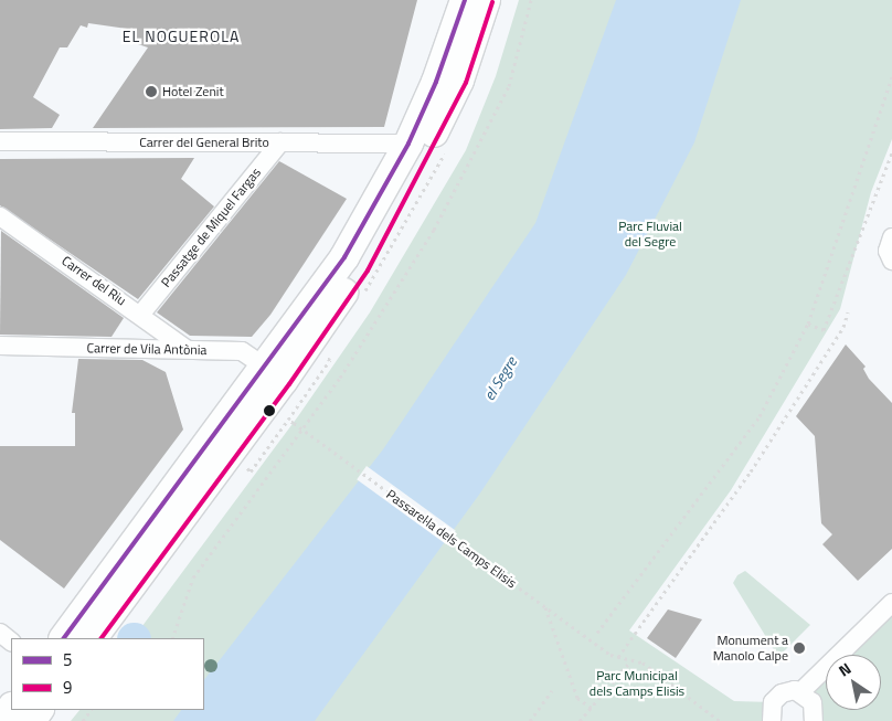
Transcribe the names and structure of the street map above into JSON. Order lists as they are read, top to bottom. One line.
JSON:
{"streets":{"street":["Carrer del General Brito","Passatge de Miquel Fargas","Carrer del Riu","Carrer de Vila Antònia"],"path":["Passarel·la dels Camps Elisis"]},"crossings":[["Carrer del General Brito","Passatge de Miquel Fargas"],["Passatge de Miquel Fargas","Carrer del Riu"],["Carrer del Riu","Carrer de Vila Antònia"]],"districts":["EL NOGUEROLA"],"water":["el Segre"],"parks":["Parc Fluvial del Segre","Parc Municipal dels Camps Elisis"],"places":["Hotel Zenit","Monument a Manolo Calpe"],"lines":["transit line 5","transit line 9"],"legend":["5","9"],"north":"top left"}
